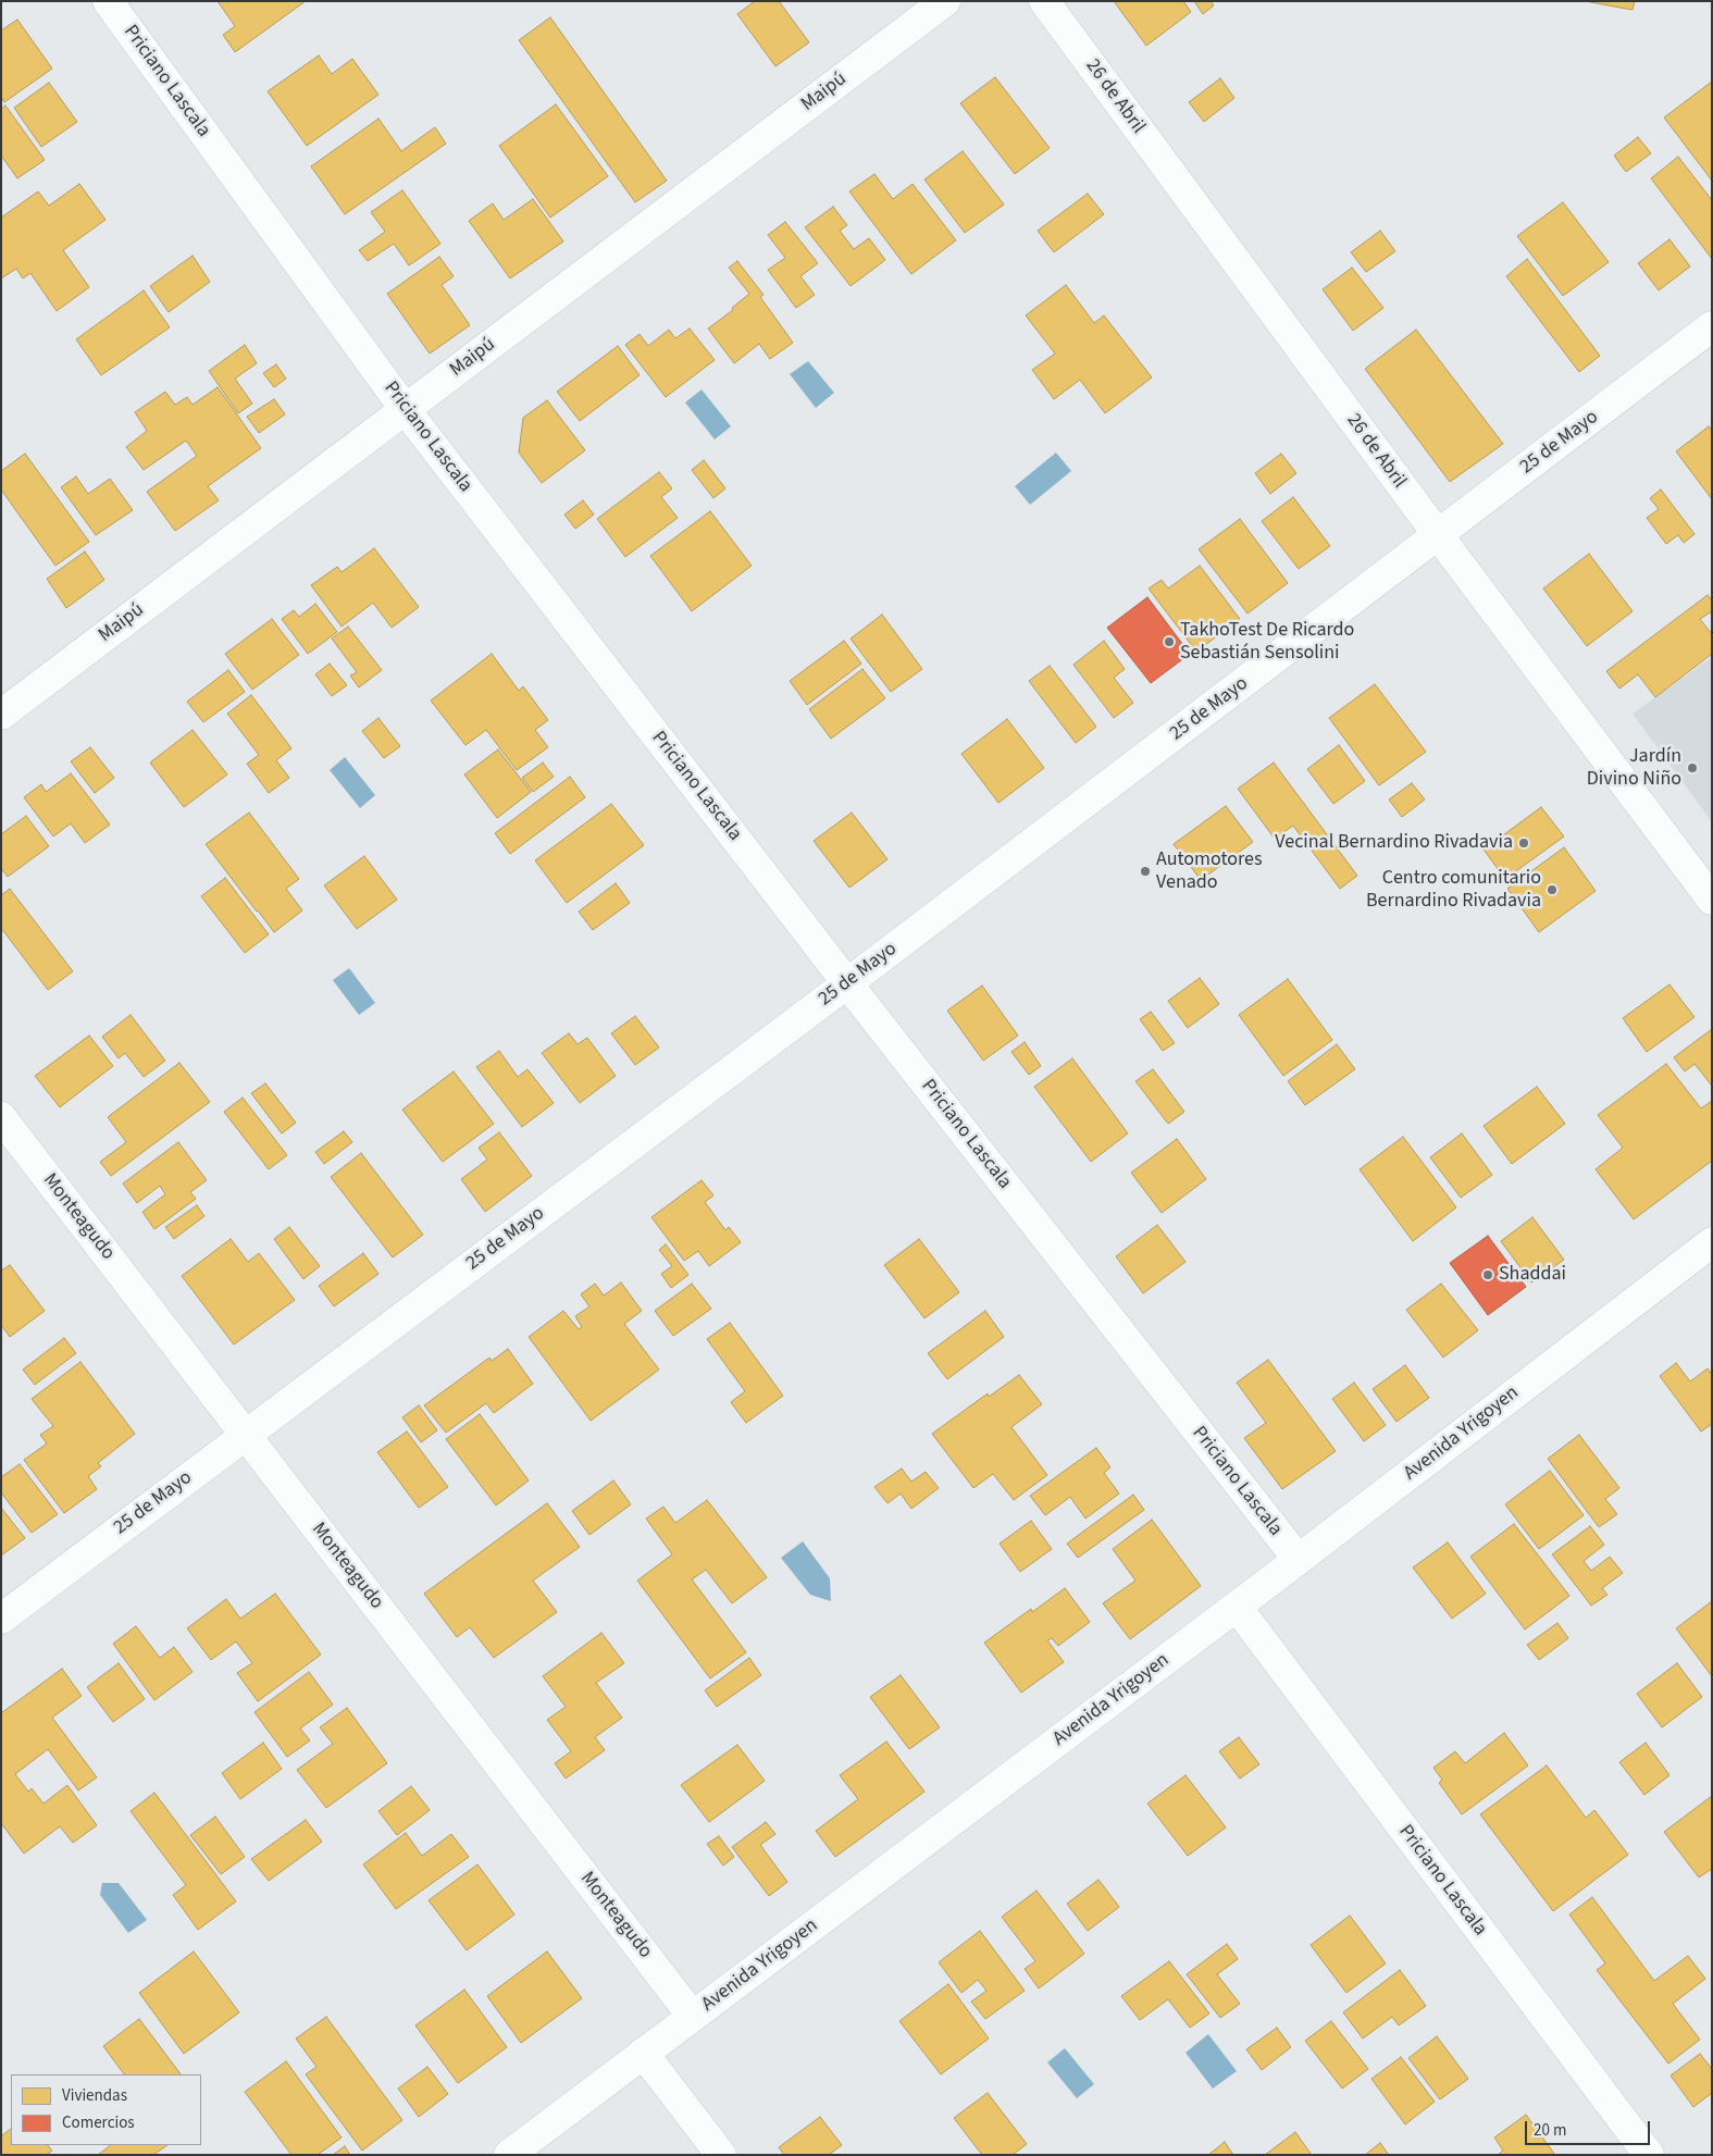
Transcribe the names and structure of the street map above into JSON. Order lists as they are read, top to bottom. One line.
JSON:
{"streets":{"street":["Priciano Lascala","Maipú","26 de Abril","25 de Mayo","Monteagudo","Avenida Yrigoyen"]},"crossings":[["Priciano Lascala","Maipú"],["Priciano Lascala","25 de Mayo"],["Priciano Lascala","Avenida Yrigoyen"],["26 de Abril","25 de Mayo"],["25 de Mayo","Monteagudo"],["Monteagudo","Avenida Yrigoyen"]],"places":["TakhoTest De Ricardo Sebastián Sensolini","Jardín Divino Niño","Vecinal Bernardino Rivadavia","Automotores Venado","Centro comunitario Bernardino Rivadavia","Shaddai"],"legend":["Viviendas","Comercios"],"scale_bar":"20 m"}
